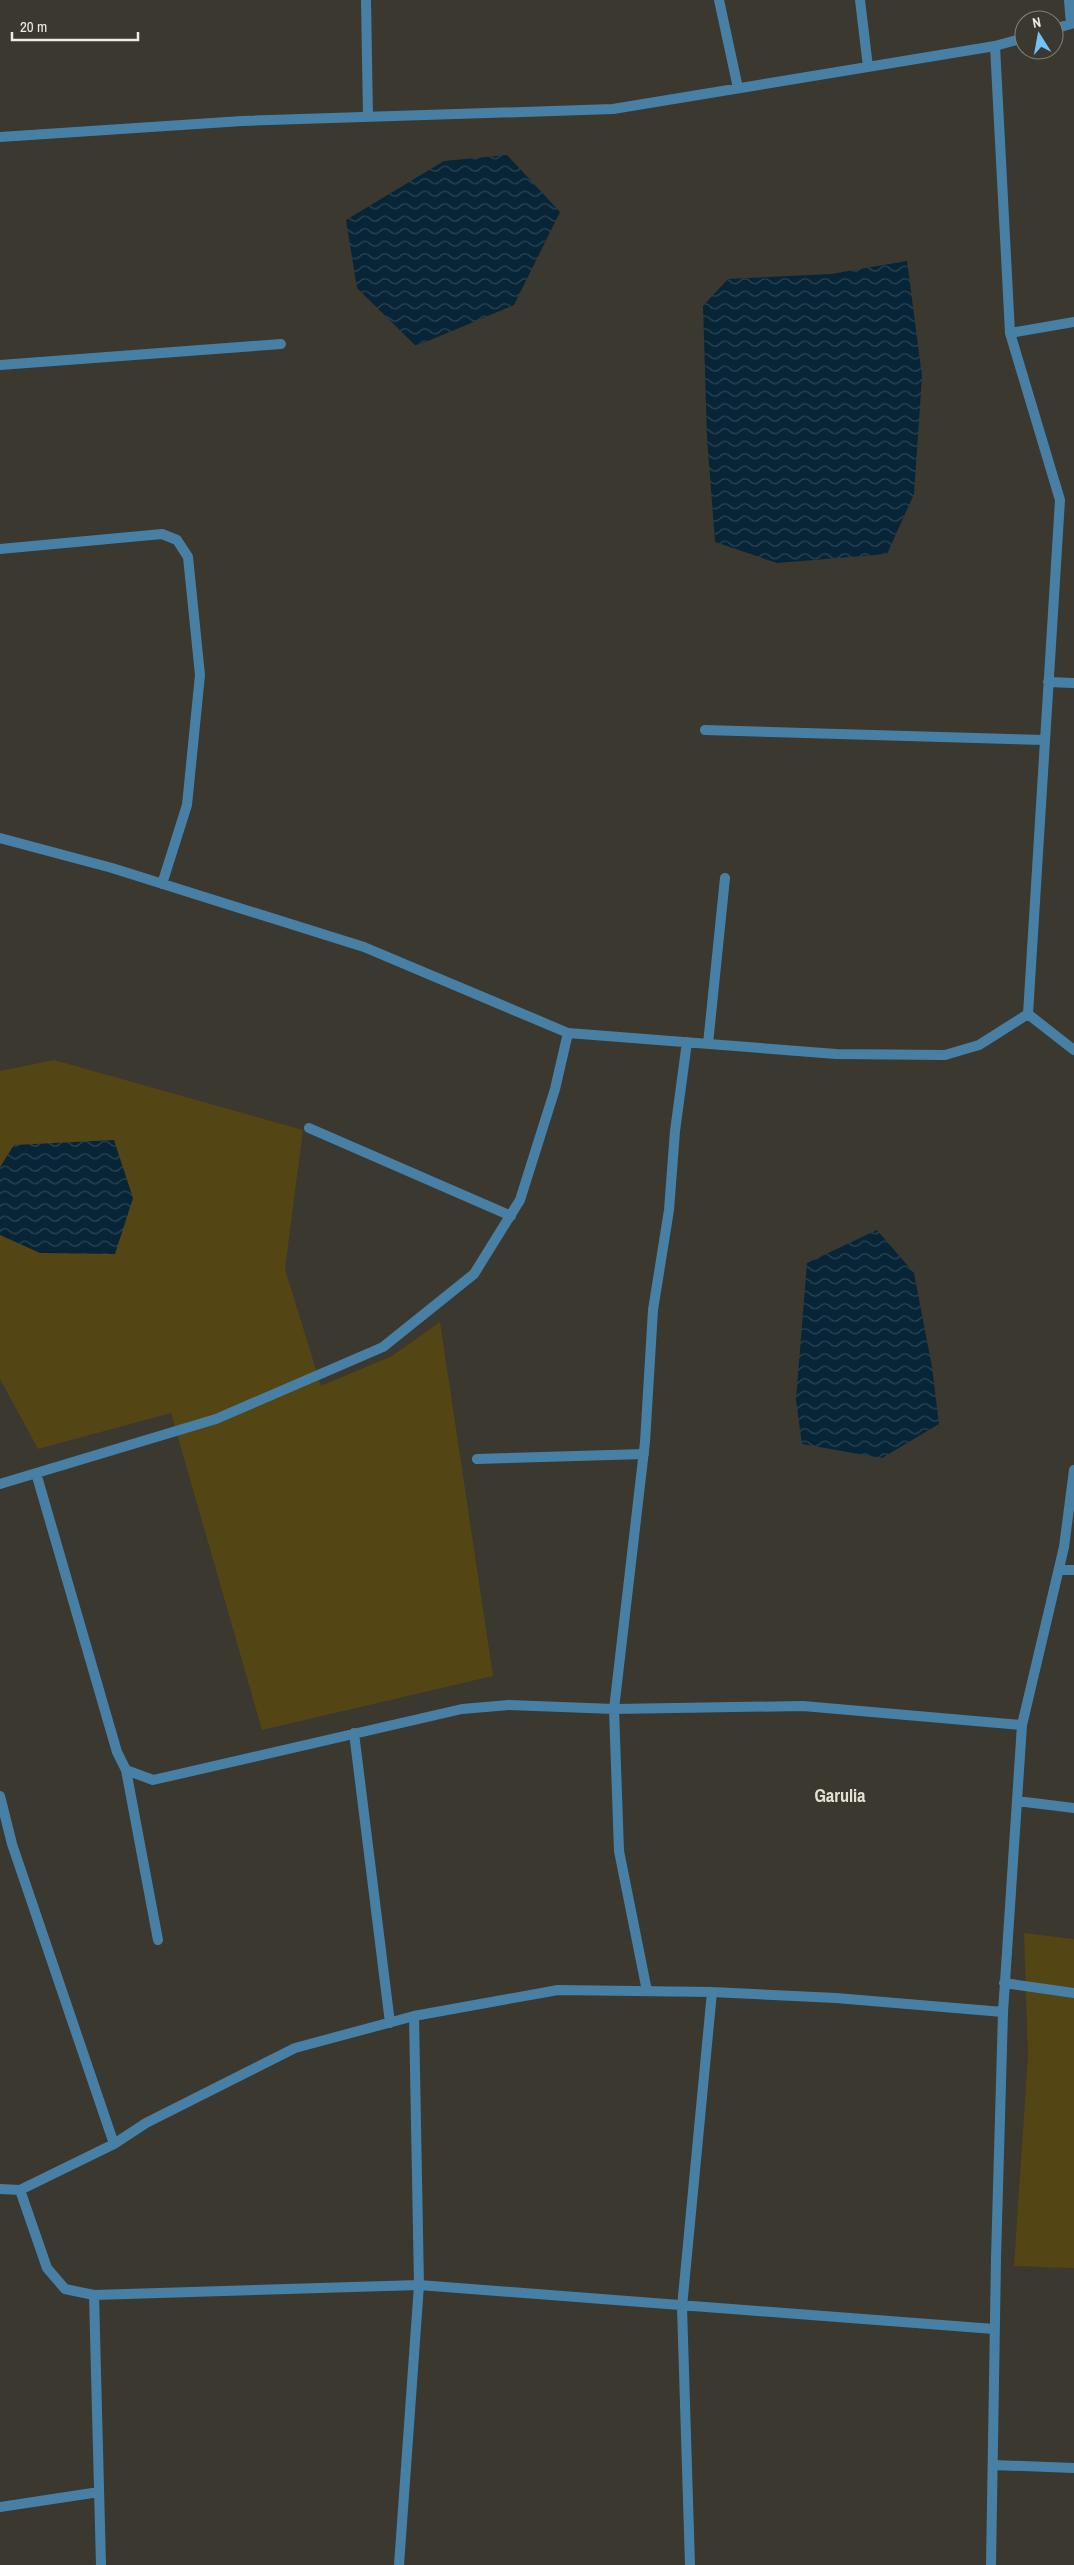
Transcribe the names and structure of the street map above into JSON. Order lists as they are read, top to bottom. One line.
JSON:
{"districts":["Garulia"],"scale_bar":"20 m","north":"top"}
